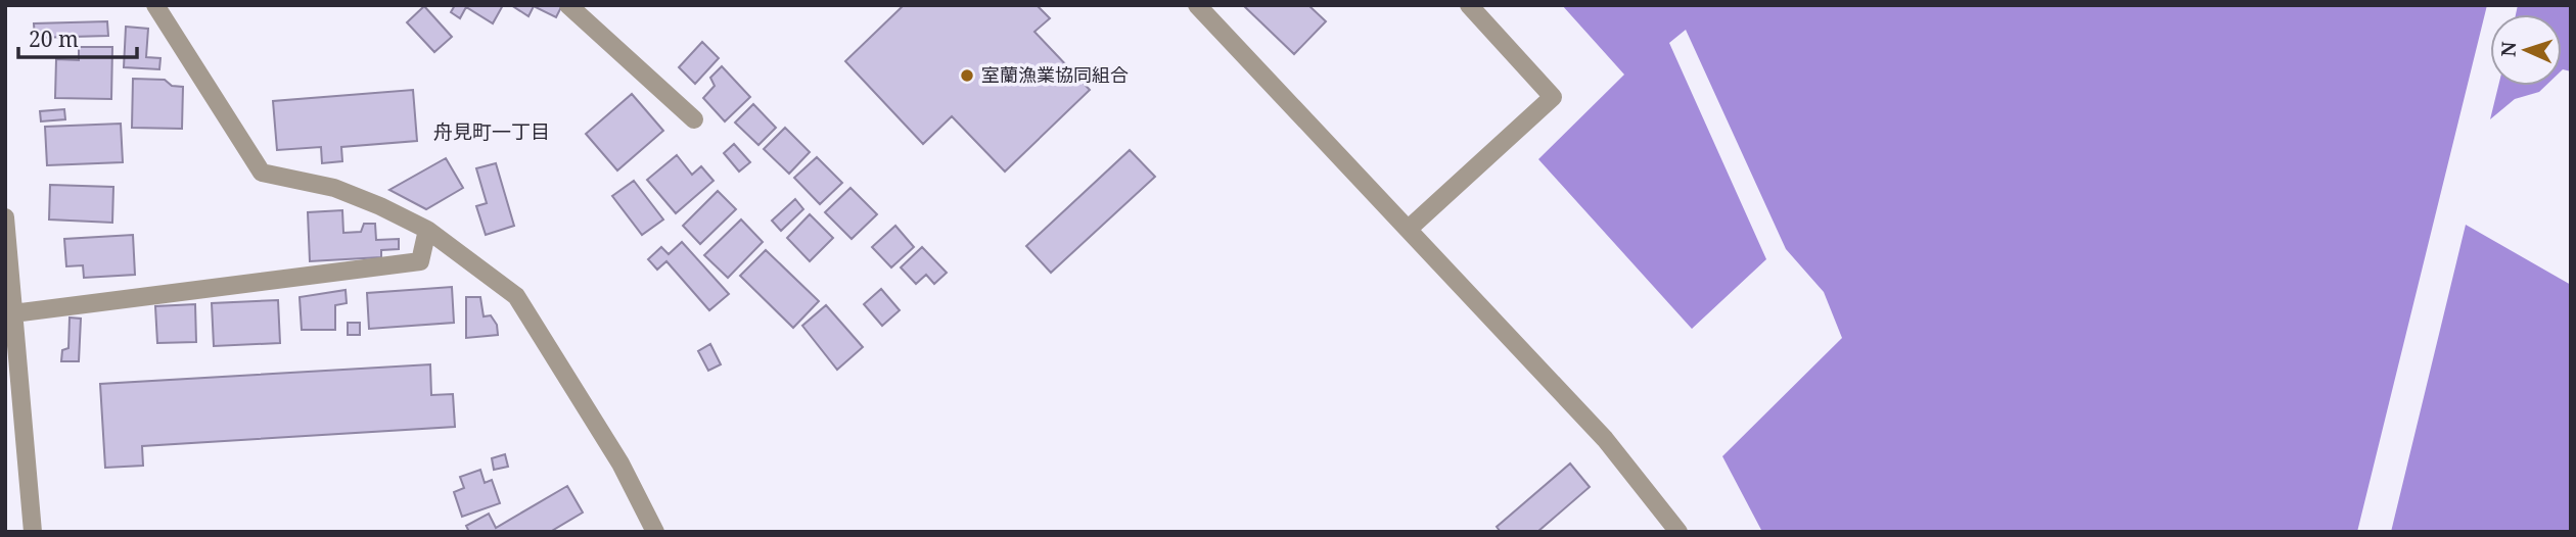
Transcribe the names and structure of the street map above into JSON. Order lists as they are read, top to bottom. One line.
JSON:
{"districts":["舟見町一丁目"],"places":["室蘭漁業協同組合"],"scale_bar":"20 m","north":"left"}
